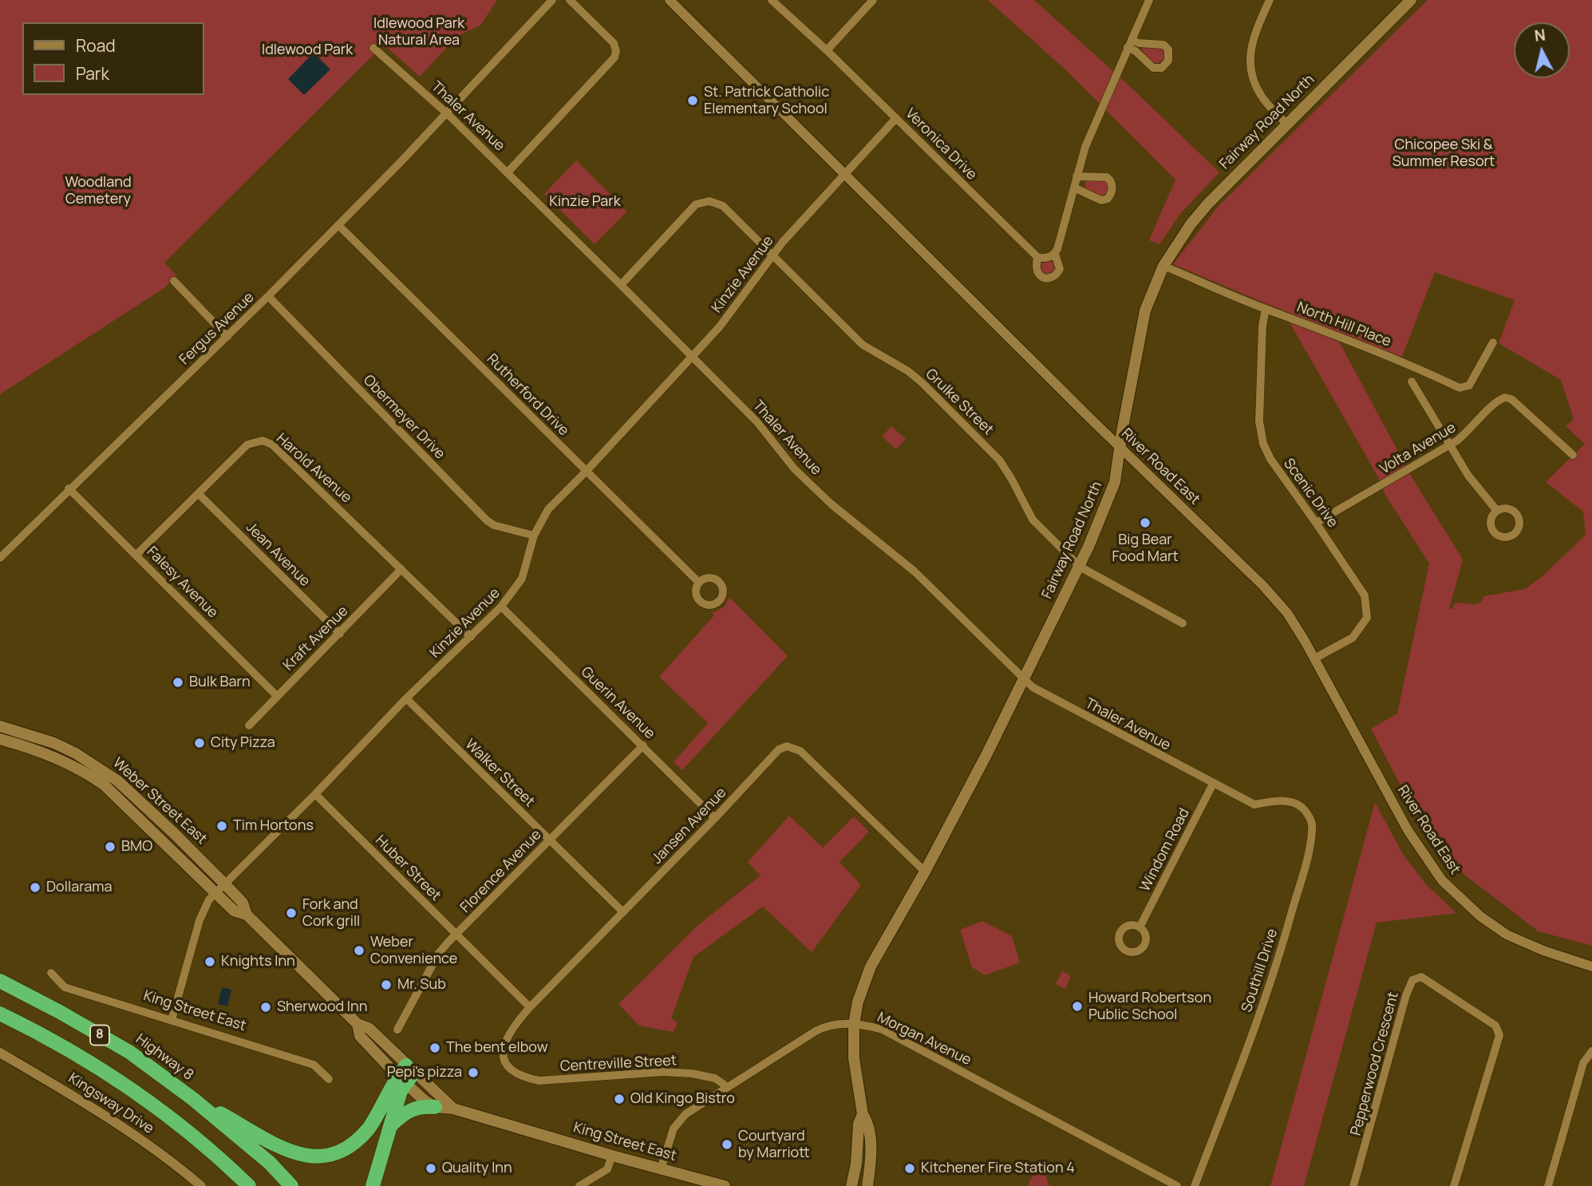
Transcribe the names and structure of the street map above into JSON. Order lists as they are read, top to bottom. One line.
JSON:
{"streets":{"highway":["8","Highway 8"],"main road":["Fairway Road North","Weber Street East","King Street East"],"street":["Thaler Avenue","Veronica Drive","Kinzie Avenue","North Hill Place","Fergus Avenue","Rutherford Drive","Grulke Street","Obermeyer Drive","Volta Avenue","River Road East","Harold Avenue","Scenic Drive","Jean Avenue","Falesy Avenue","Kraft Avenue","Guerin Avenue","Walker Street","Jansen Avenue","Windom Road","Huber Street","Florence Avenue","Southill Drive","Morgan Avenue","Centreville Street","Pepperwood Crescent","Kingsway Drive"]},"crossings":[["Thaler Avenue","Fairway Road North"],["Thaler Avenue","Kinzie Avenue"],["Thaler Avenue","Fergus Avenue"],["Thaler Avenue","Grulke Street"],["Thaler Avenue","Windom Road"],["Thaler Avenue","Southill Drive"],["Fairway Road North","North Hill Place"],["Fairway Road North","Grulke Street"],["Fairway Road North","River Road East"],["Fairway Road North","Jansen Avenue"],["Fairway Road North","Morgan Avenue"],["Veronica Drive","Kinzie Avenue"],["Kinzie Avenue","Rutherford Drive"],["Kinzie Avenue","Grulke Street"],["Kinzie Avenue","Obermeyer Drive"],["Kinzie Avenue","River Road East"],["Kinzie Avenue","Harold Avenue"],["Kinzie Avenue","Guerin Avenue"],["Kinzie Avenue","Walker Street"],["Kinzie Avenue","Weber Street East"],["Kinzie Avenue","Huber Street"],["Kinzie Avenue","King Street East"],["North Hill Place","Scenic Drive"],["Fergus Avenue","Rutherford Drive"],["Fergus Avenue","Obermeyer Drive"],["Fergus Avenue","Falesy Avenue"],["Volta Avenue","Scenic Drive"],["River Road East","Scenic Drive"],["Harold Avenue","Jean Avenue"],["Harold Avenue","Falesy Avenue"],["Harold Avenue","Kraft Avenue"],["Jean Avenue","Kraft Avenue"],["Falesy Avenue","Kraft Avenue"],["Guerin Avenue","Jansen Avenue"],["Guerin Avenue","Florence Avenue"],["Walker Street","Jansen Avenue"],["Walker Street","Florence Avenue"],["Weber Street East","King Street East"],["Jansen Avenue","Huber Street"],["Jansen Avenue","Centreville Street"],["Huber Street","Florence Avenue"],["King Street East","Morgan Avenue"],["Morgan Avenue","Centreville Street"]],"parks":["Idlewood Park Natural Area","Idlewood Park","Chicopee Ski & Summer Resort","Woodland Cemetery","Kinzie Park"],"places":["St. Patrick Catholic Elementary School","Big Bear Food Mart","Bulk Barn","City Pizza","Tim Hortons","BMO","Dollarama","Fork and Cork grill","Weber Convenience","Knights Inn","Mr. Sub","Howard Robertson Public School","Sherwood Inn","The bent elbow","Pepi's pizza","Old Kingo Bistro","Courtyard by Marriott","Quality Inn","Kitchener Fire Station 4"],"legend":["Road","Park"],"north":"top"}
